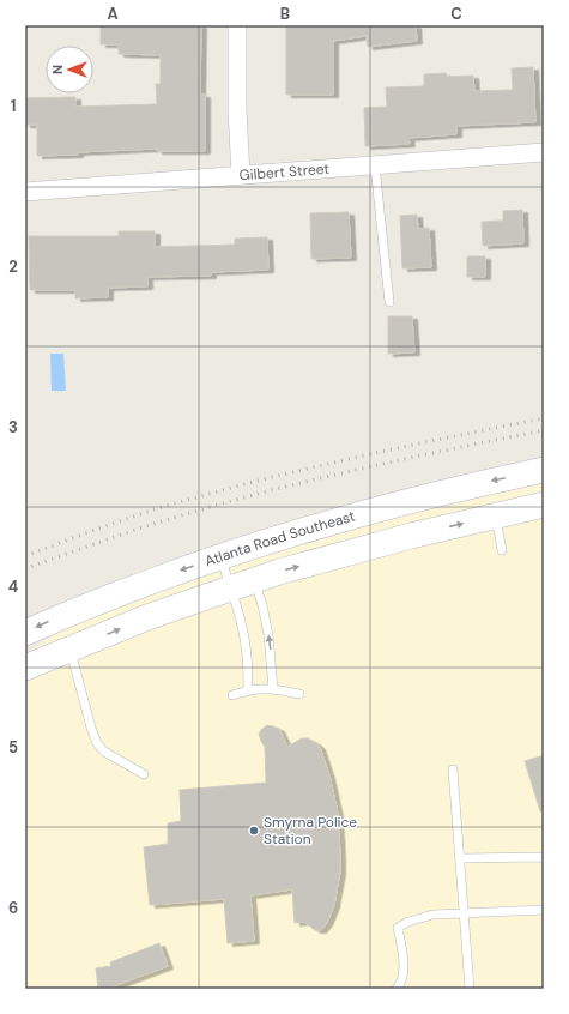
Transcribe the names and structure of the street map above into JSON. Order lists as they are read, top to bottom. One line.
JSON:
{"streets":{"main road":["Atlanta Road Southeast"],"street":["Gilbert Street"]},"places":["Smyrna Police Station"],"north":"left","grid":{"columns":["A","B","C"],"rows":["1","2","3","4","5","6"]}}
